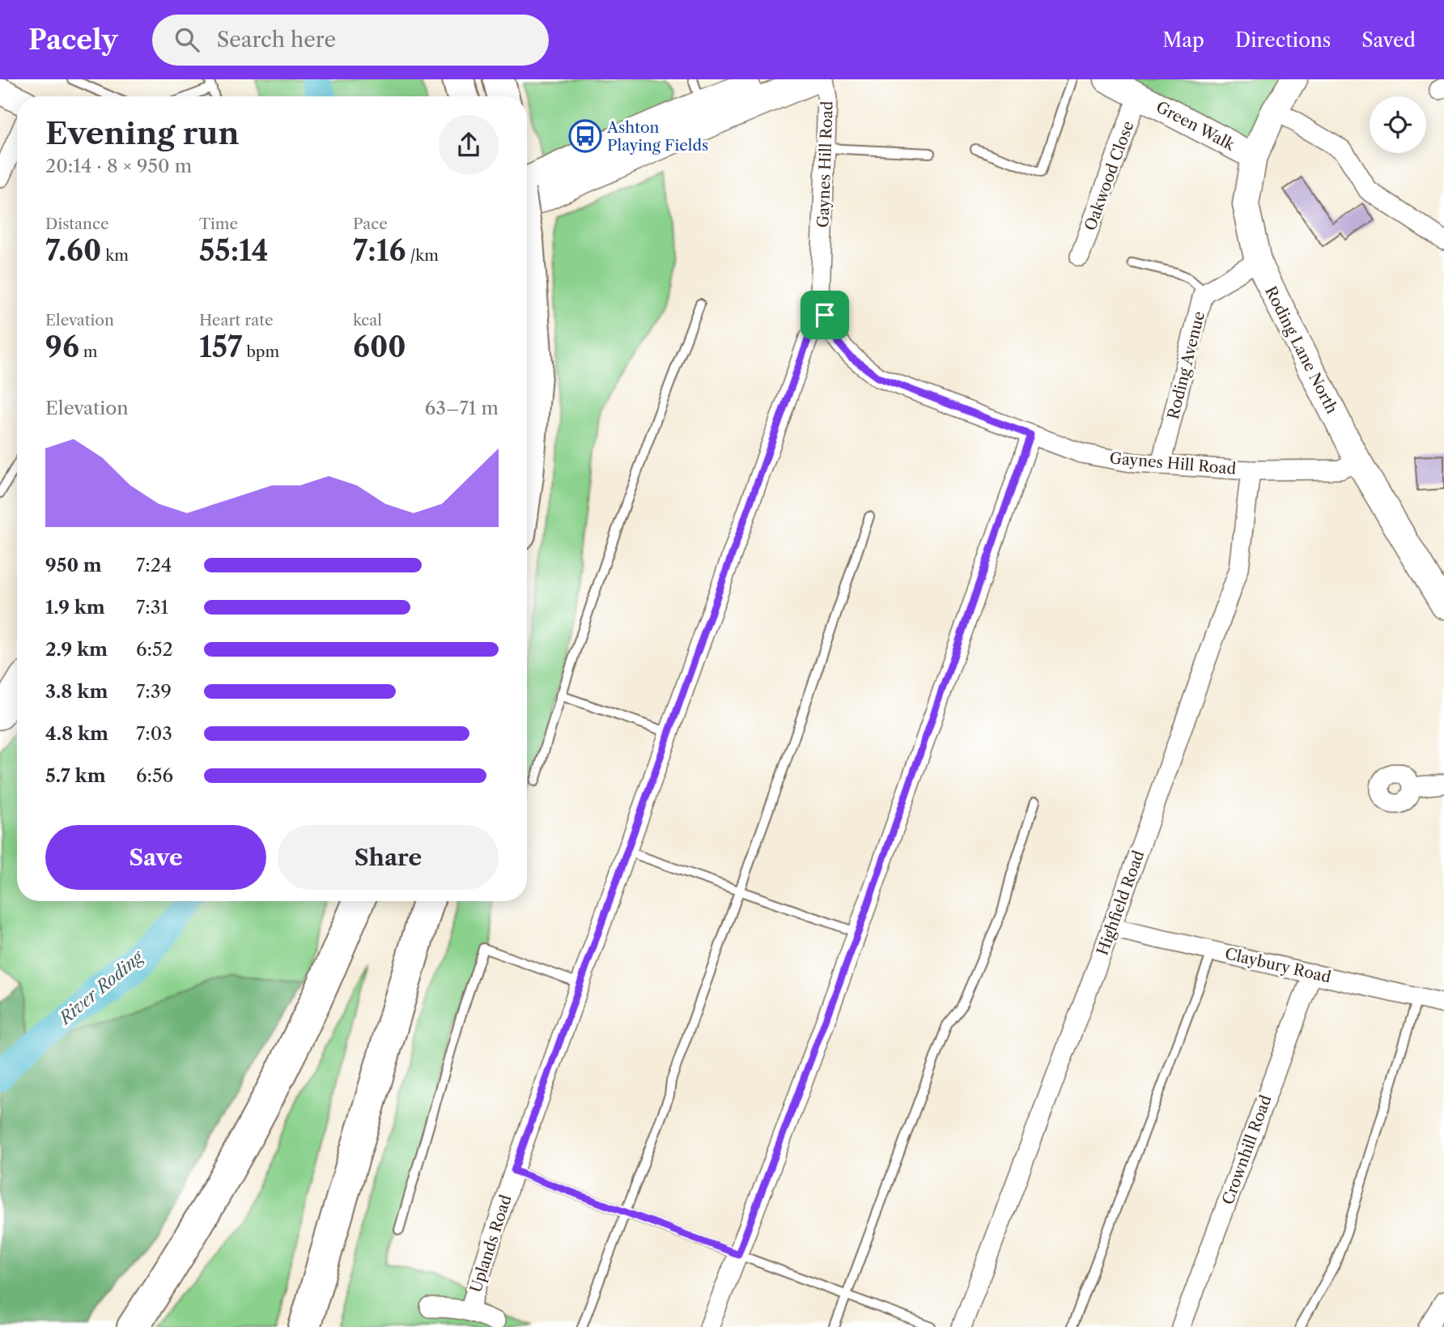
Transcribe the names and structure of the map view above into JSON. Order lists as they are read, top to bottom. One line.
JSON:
{"streets":{"street":["Green Walk","Gaynes Hill Road","Oakwood Close","Roding Lane North","Roding Avenue","Highfield Road","Claybury Road","Crownhill Road","Uplands Road"]},"crossings":[["Green Walk","Oakwood Close"],["Green Walk","Roding Lane North"],["Gaynes Hill Road","Roding Lane North"],["Gaynes Hill Road","Roding Avenue"],["Gaynes Hill Road","Highfield Road"],["Gaynes Hill Road","Uplands Road"],["Roding Lane North","Roding Avenue"],["Highfield Road","Claybury Road"],["Claybury Road","Crownhill Road"]],"water":["River Roding"],"places":{"bus stop":["Ashton Playing Fields"]},"page":{"header":"Pacely","search":"Search here","nav":["Map","Directions","Saved"],"heading":["Evening run","20:14 · 8 × 950 m"],"stats":[["Distance","7.60 km"],["Time","55:14"],["Pace","7:16 /km"],["Elevation","96 m"],["Heart rate","157 bpm"],["kcal","600"]],"chart":["Elevation","63–71 m"],"list":[{"name":"950 m","note":"7:24"},{"name":"1.9 km","note":"7:31"},{"name":"2.9 km","note":"6:52"},{"name":"3.8 km","note":"7:39"},{"name":"4.8 km","note":"7:03"},{"name":"5.7 km","note":"6:56"}],"buttons":["Save","Share"]}}
